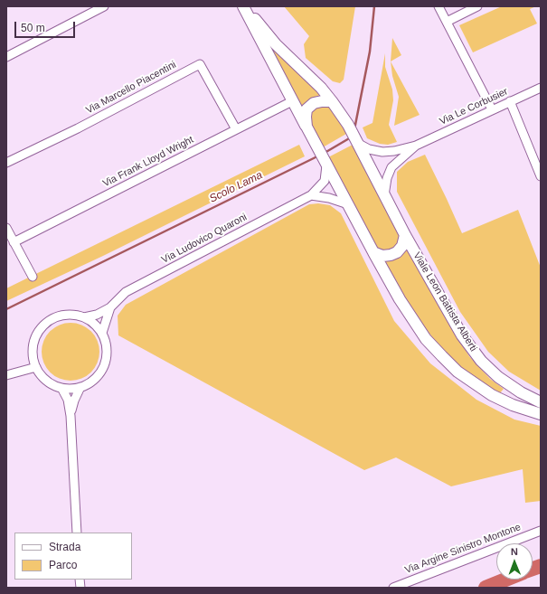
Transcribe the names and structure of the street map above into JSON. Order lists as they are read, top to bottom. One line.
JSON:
{"streets":{"main road":["Viale Leon Battista Alberti"],"street":["Via Marcello Piacentini","Via Le Corbusier","Via Frank Lloyd Wright","Via Ludovico Quaroni","Via Argine Sinistro Montone"]},"crossings":[["Via Marcello Piacentini","Via Frank Lloyd Wright"],["Via Le Corbusier","Viale Leon Battista Alberti"]],"water":["Scolo Lama"],"legend":["Strada","Parco"],"scale_bar":"50 m","north":"top"}
